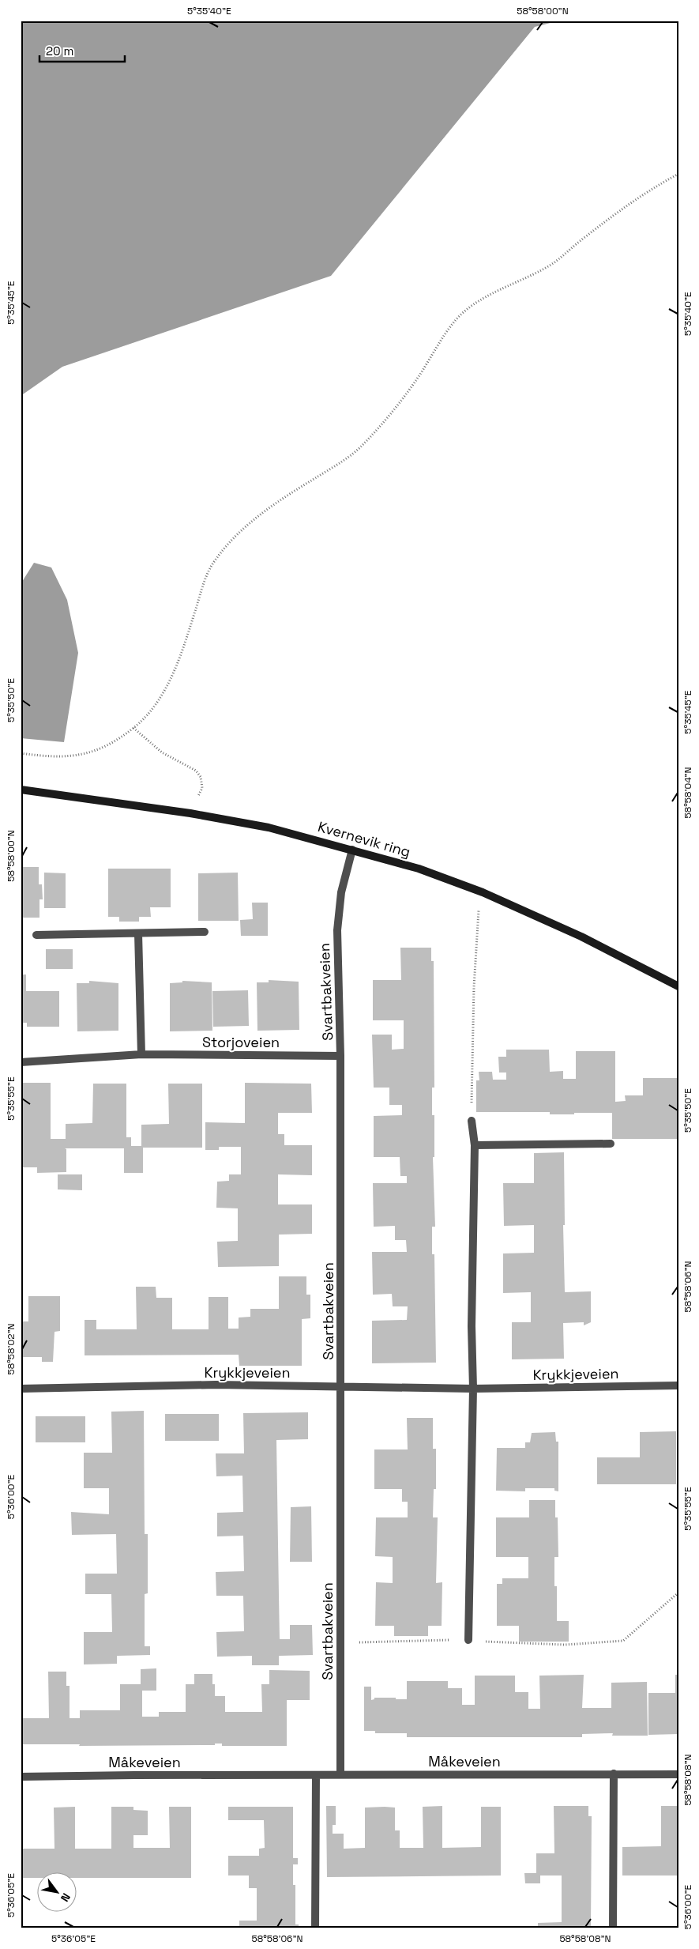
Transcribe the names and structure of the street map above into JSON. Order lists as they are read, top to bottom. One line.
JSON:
{"streets":{"main road":["Kvernevik ring"],"street":["Svartbakveien","Storjoveien","Krykkjeveien","Måkeveien"]},"crossings":[["Kvernevik ring","Svartbakveien"],["Svartbakveien","Storjoveien"],["Svartbakveien","Krykkjeveien"],["Svartbakveien","Måkeveien"]],"scale_bar":"20 m","north":"bottom right","coordinates":["5°35'40\"E","58°58'00\"N","5°35'45\"E","5°35'50\"E","58°58'04\"N","5°35'55\"E","58°58'06\"N","58°58'02\"N","5°36'00\"E","58°58'08\"N","5°36'05\"E"]}
